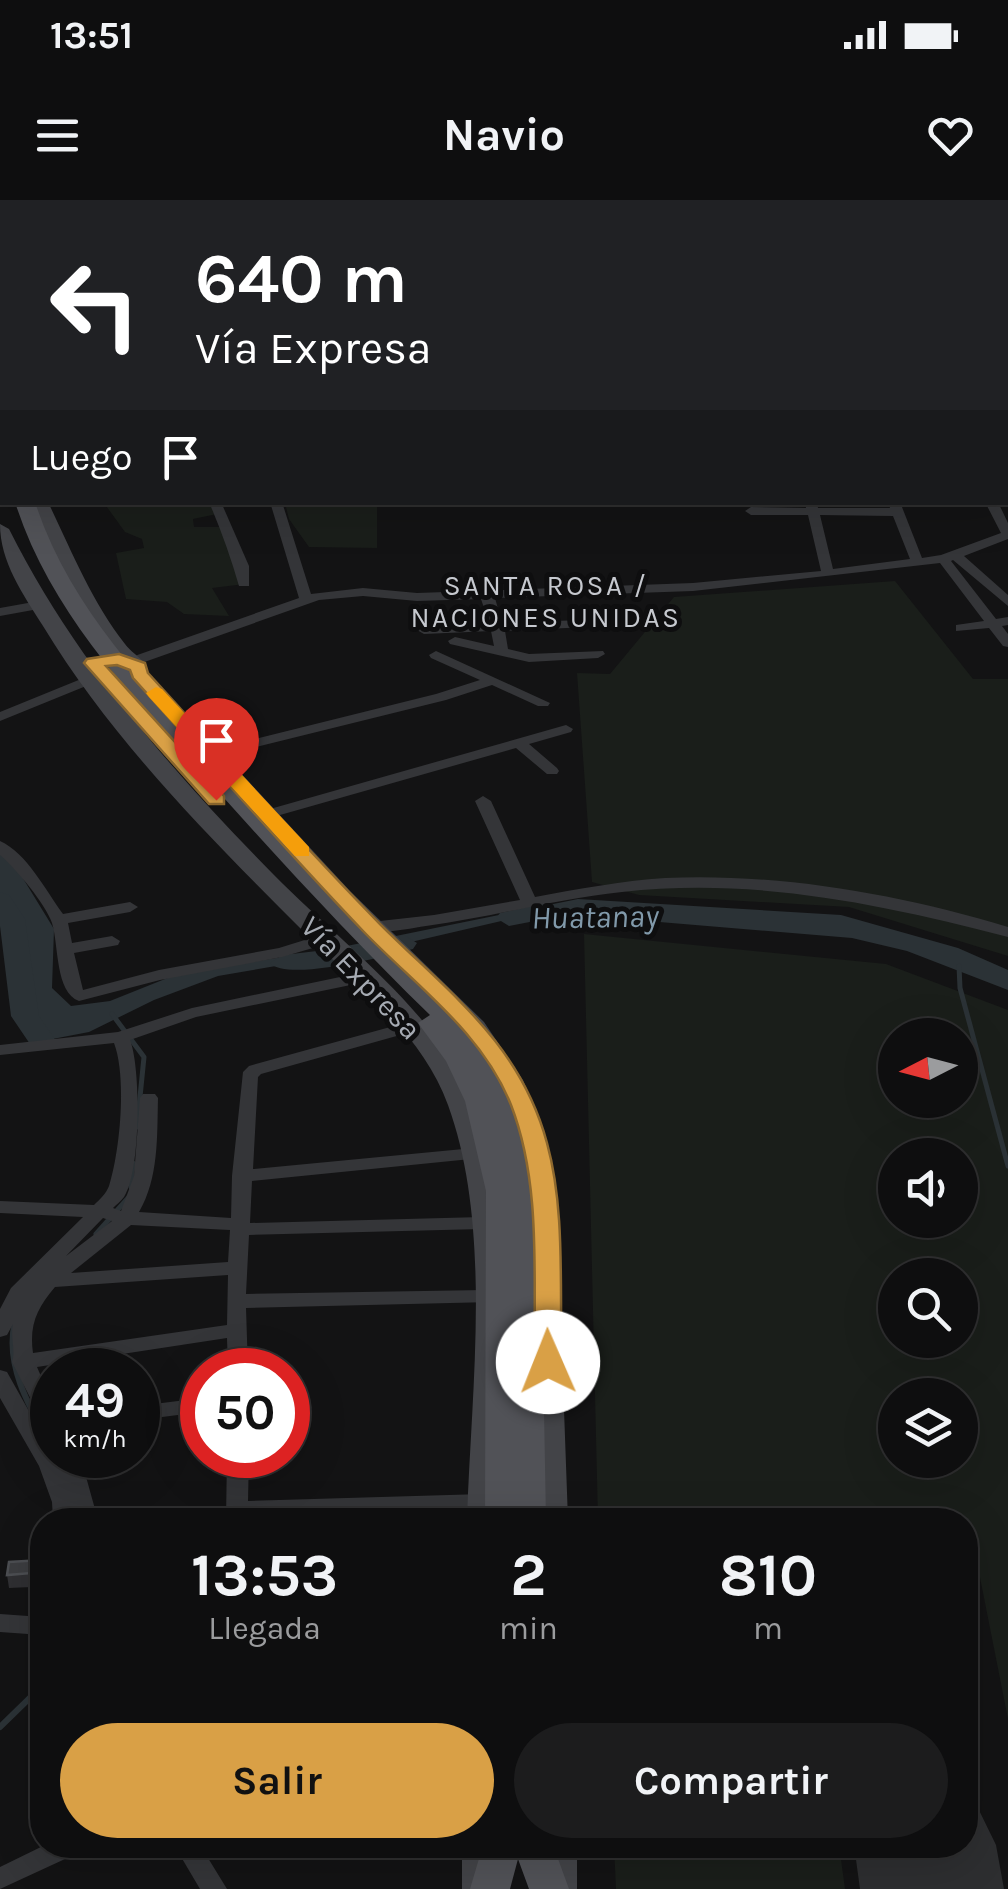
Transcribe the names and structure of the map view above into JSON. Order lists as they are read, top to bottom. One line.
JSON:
{"streets":{"main road":["Vía Expresa"]},"districts":["SANTA ROSA / NACIONES UNIDAS"],"water":["Huatanay"],"north":"left","page":{"status":"13:51","header":"Navio","turn":["640 m","Vía Expresa"],"then":"Luego","speed":"49 km/h","limit":"50","eta":["13:53","Llegada","2","min","810","m"],"buttons":["Salir","Compartir"]}}
